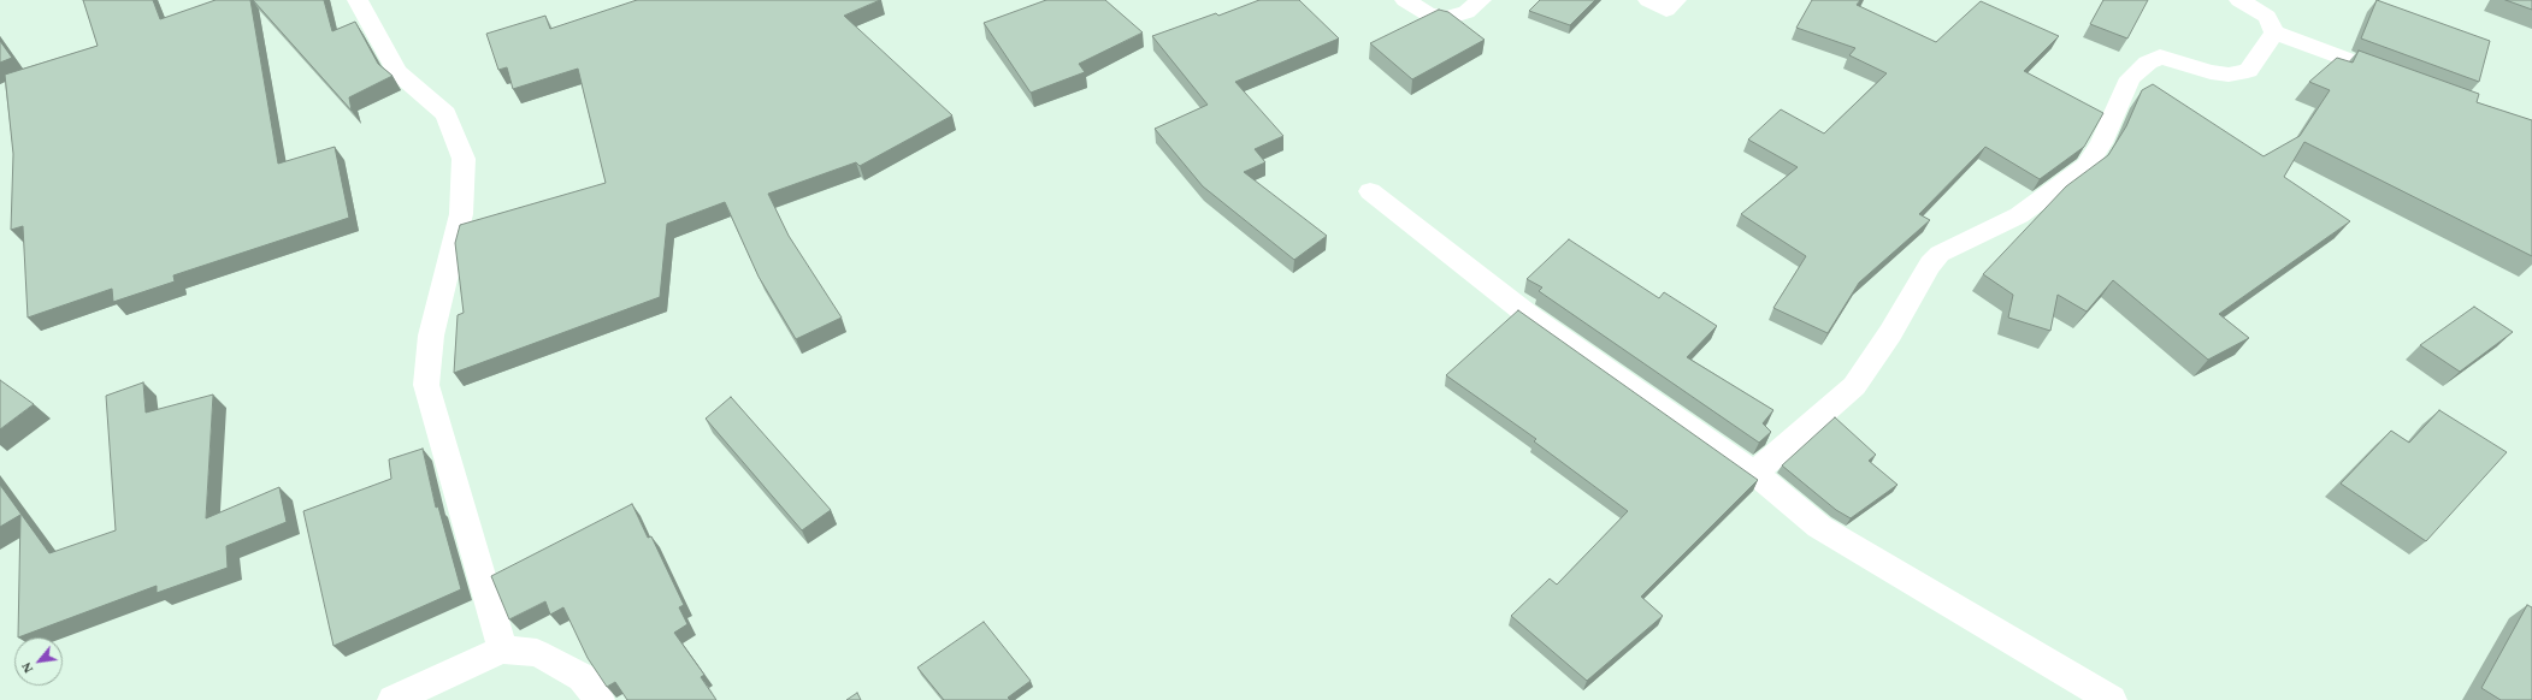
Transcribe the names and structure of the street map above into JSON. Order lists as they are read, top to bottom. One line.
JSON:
{"north":"bottom left"}
